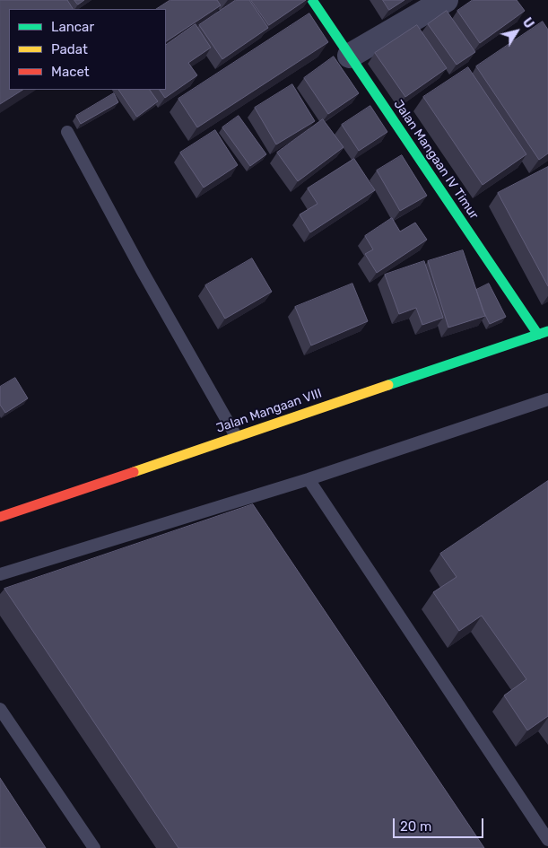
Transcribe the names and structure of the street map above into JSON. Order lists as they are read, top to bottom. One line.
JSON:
{"streets":{"street":["Jalan Mangaan IV Timur","Jalan Mangaan VIII"]},"crossings":[["Jalan Mangaan IV Timur","Jalan Mangaan VIII"]],"legend":["Lancar","Padat","Macet"],"scale_bar":"20 m","north":"top right"}
